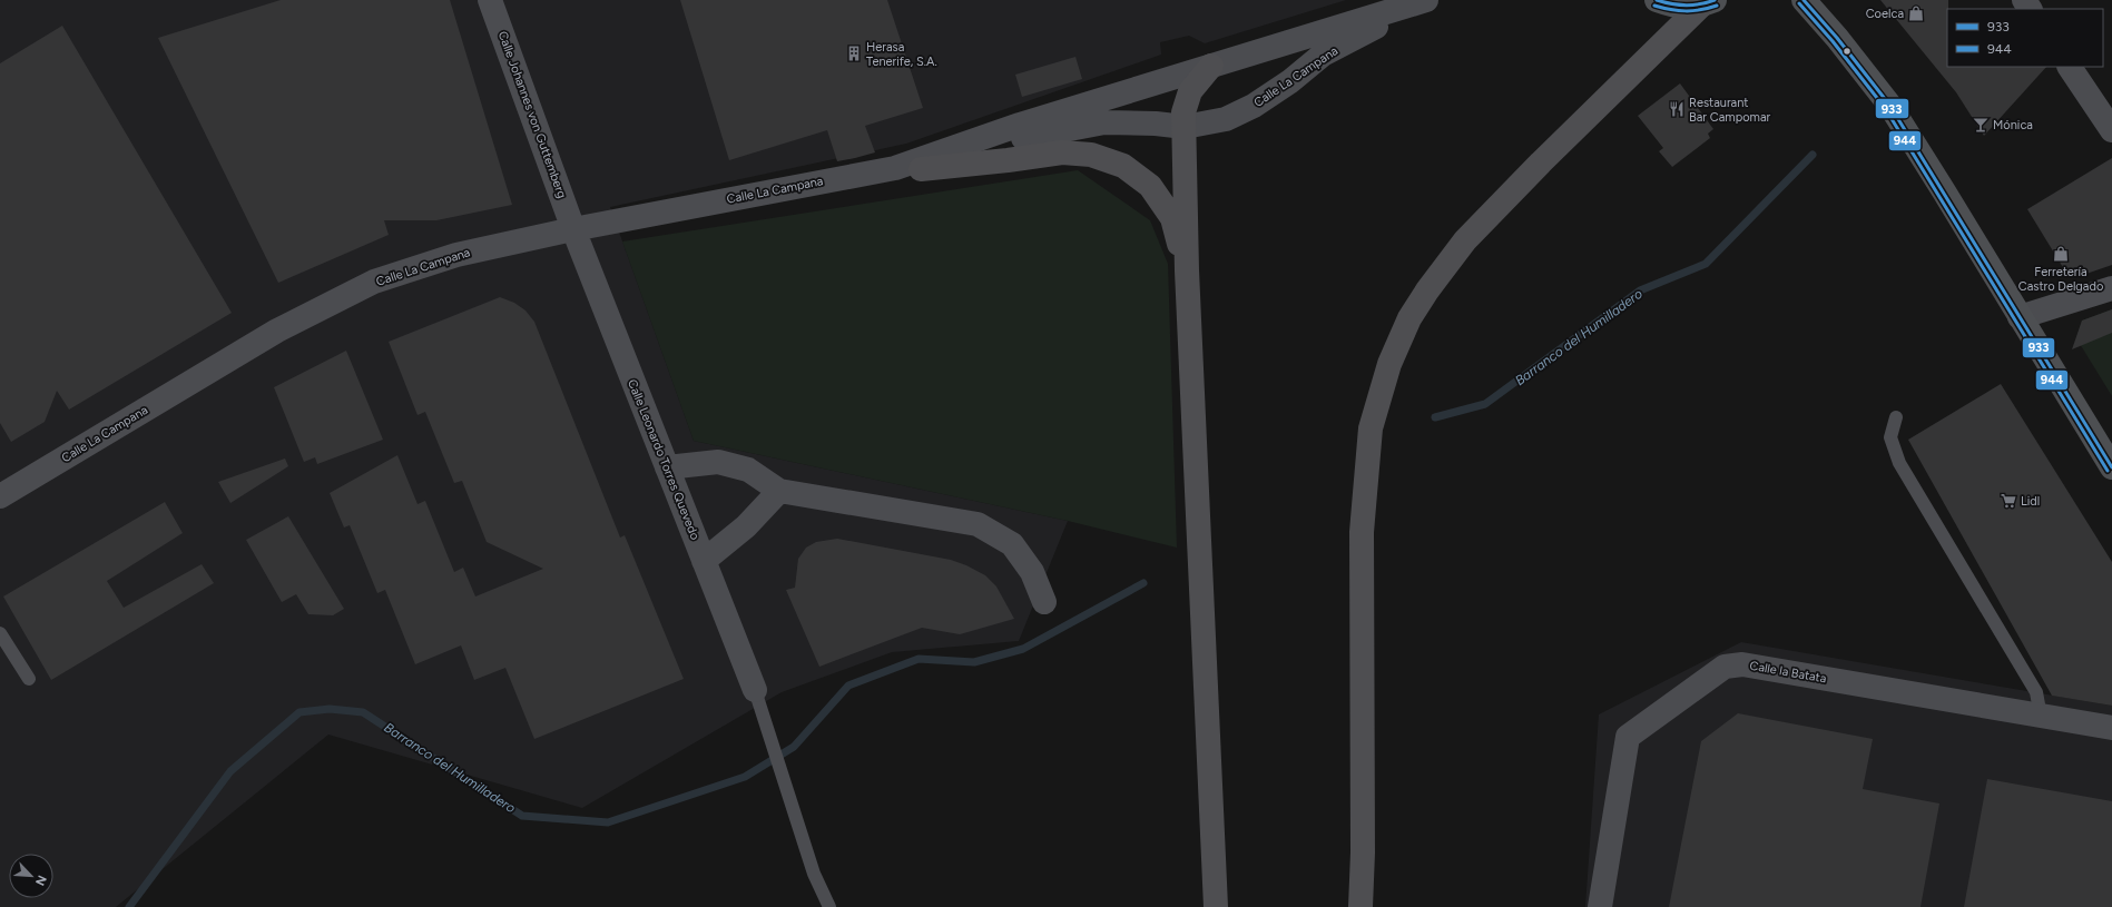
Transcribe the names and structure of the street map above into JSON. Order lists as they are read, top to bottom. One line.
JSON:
{"streets":{"street":["Calle La Campana","Calle Johannes von Guttemberg","Calle Leonardo Torres Quevedo","Calle la Batata"]},"crossings":[["Calle La Campana","Calle Johannes von Guttemberg"],["Calle La Campana","Calle Leonardo Torres Quevedo"],["Calle Johannes von Guttemberg","Calle Leonardo Torres Quevedo"]],"water":["Barranco del Humilladero"],"places":{"shop":["Coelca","Ferretería Castro Delgado"],"building":["Herasa Tenerife, S.A."],"restaurant":["Restaurant Bar Campomar"],"bar":["Mónica"],"supermarket":["Lidl"]},"lines":["transit line 933","transit line 944"],"legend":["933","944"],"north":"bottom right"}
